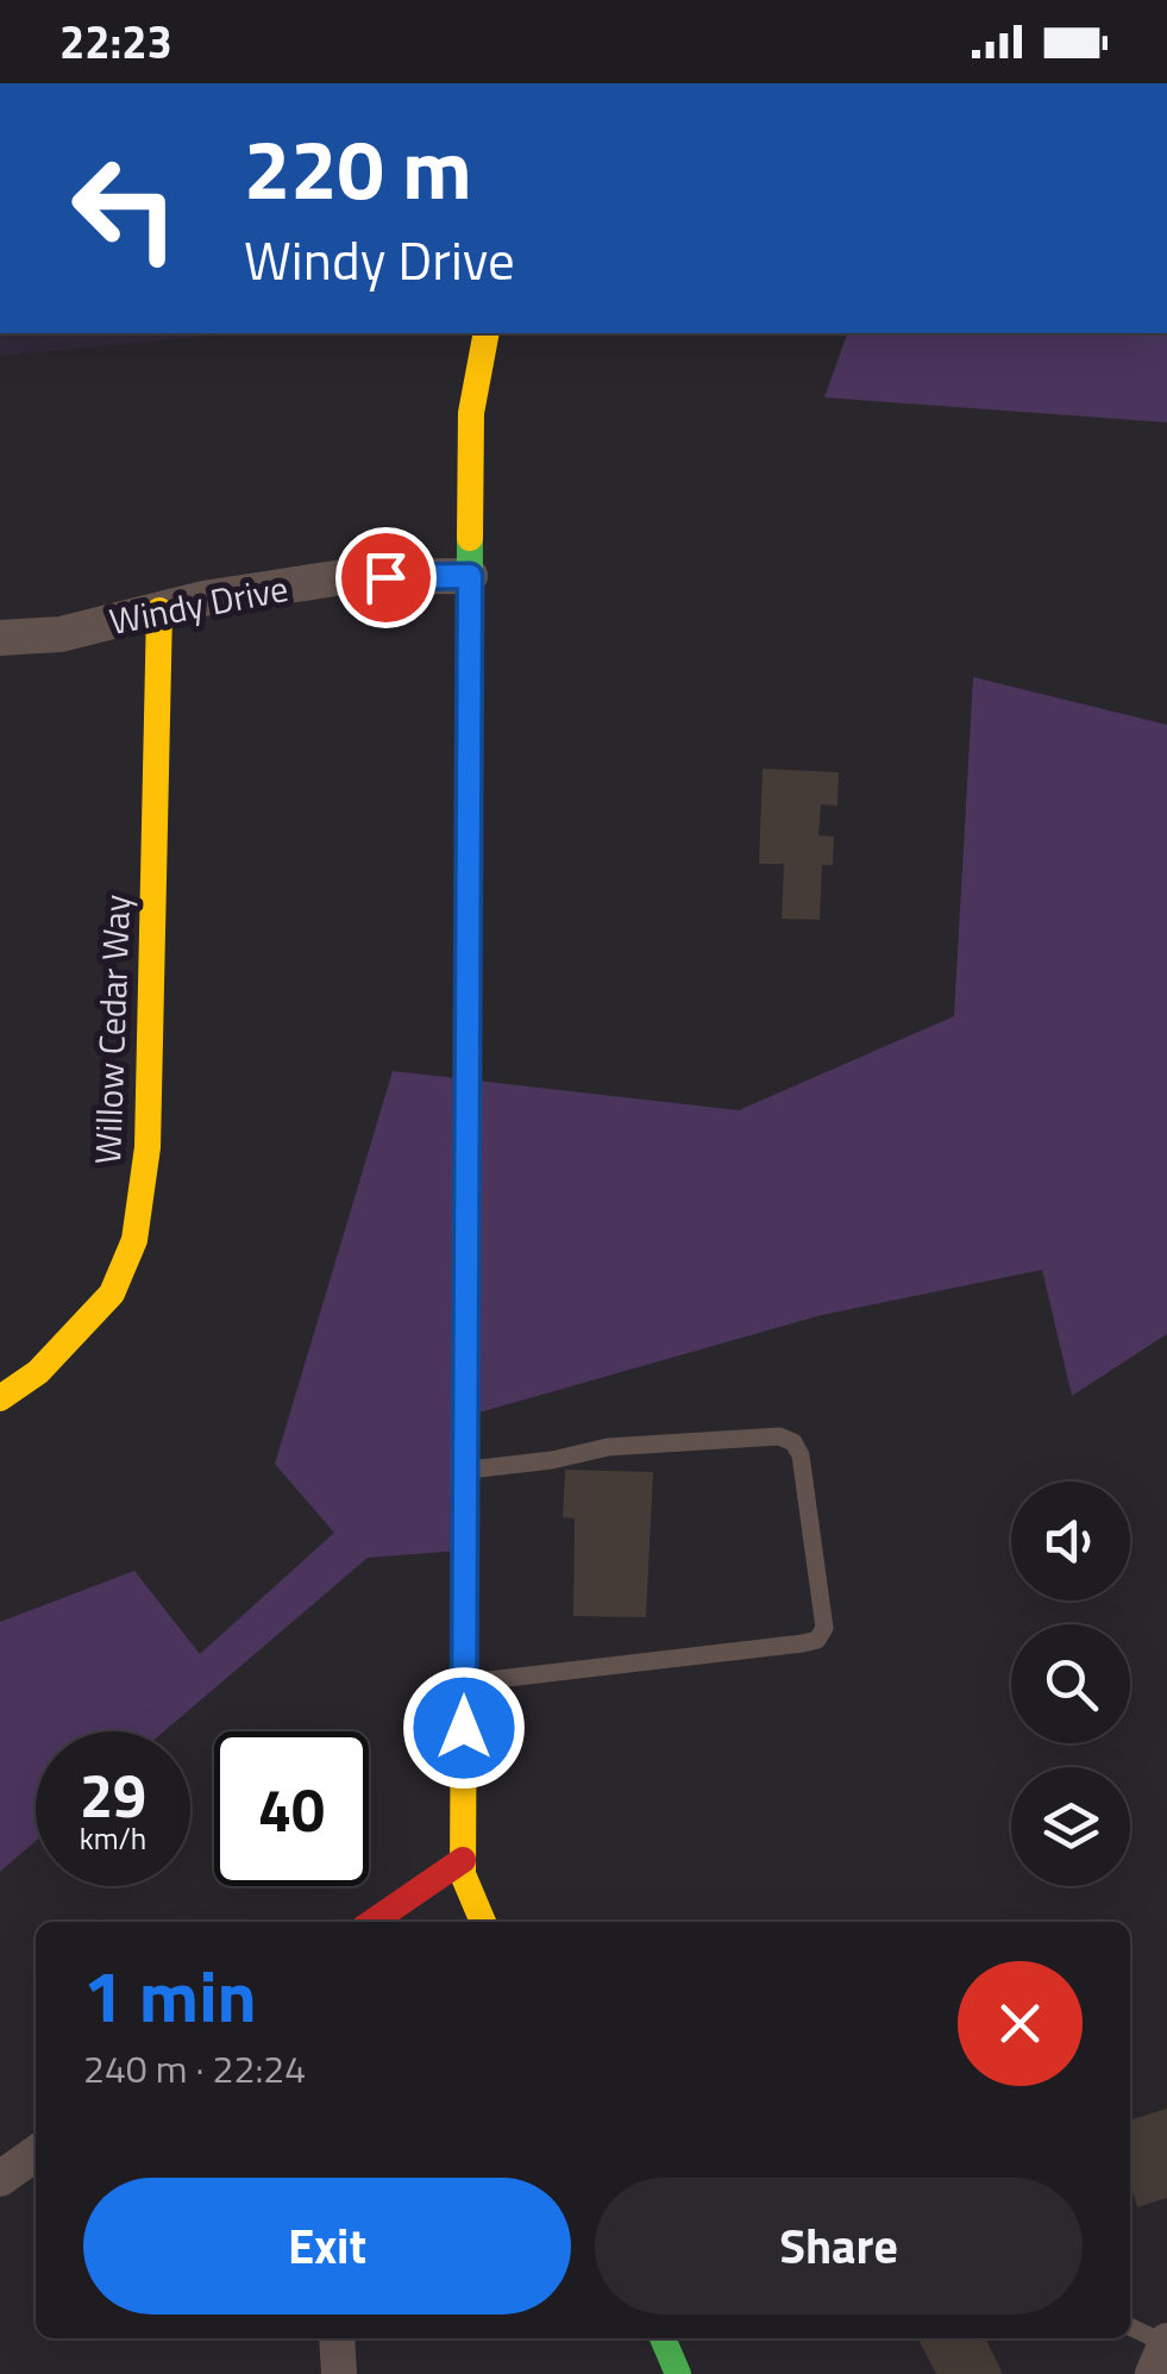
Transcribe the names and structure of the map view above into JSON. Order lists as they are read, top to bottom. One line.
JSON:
{"streets":{"street":["Windy Drive","Willow Cedar Way"]},"crossings":[["Windy Drive","Willow Cedar Way"]],"page":{"status":"22:23","turn":["220 m","Windy Drive"],"speed":"29 km/h","limit":"40","heading":["1 min","240 m · 22:24"],"buttons":["Exit","Share"]}}
